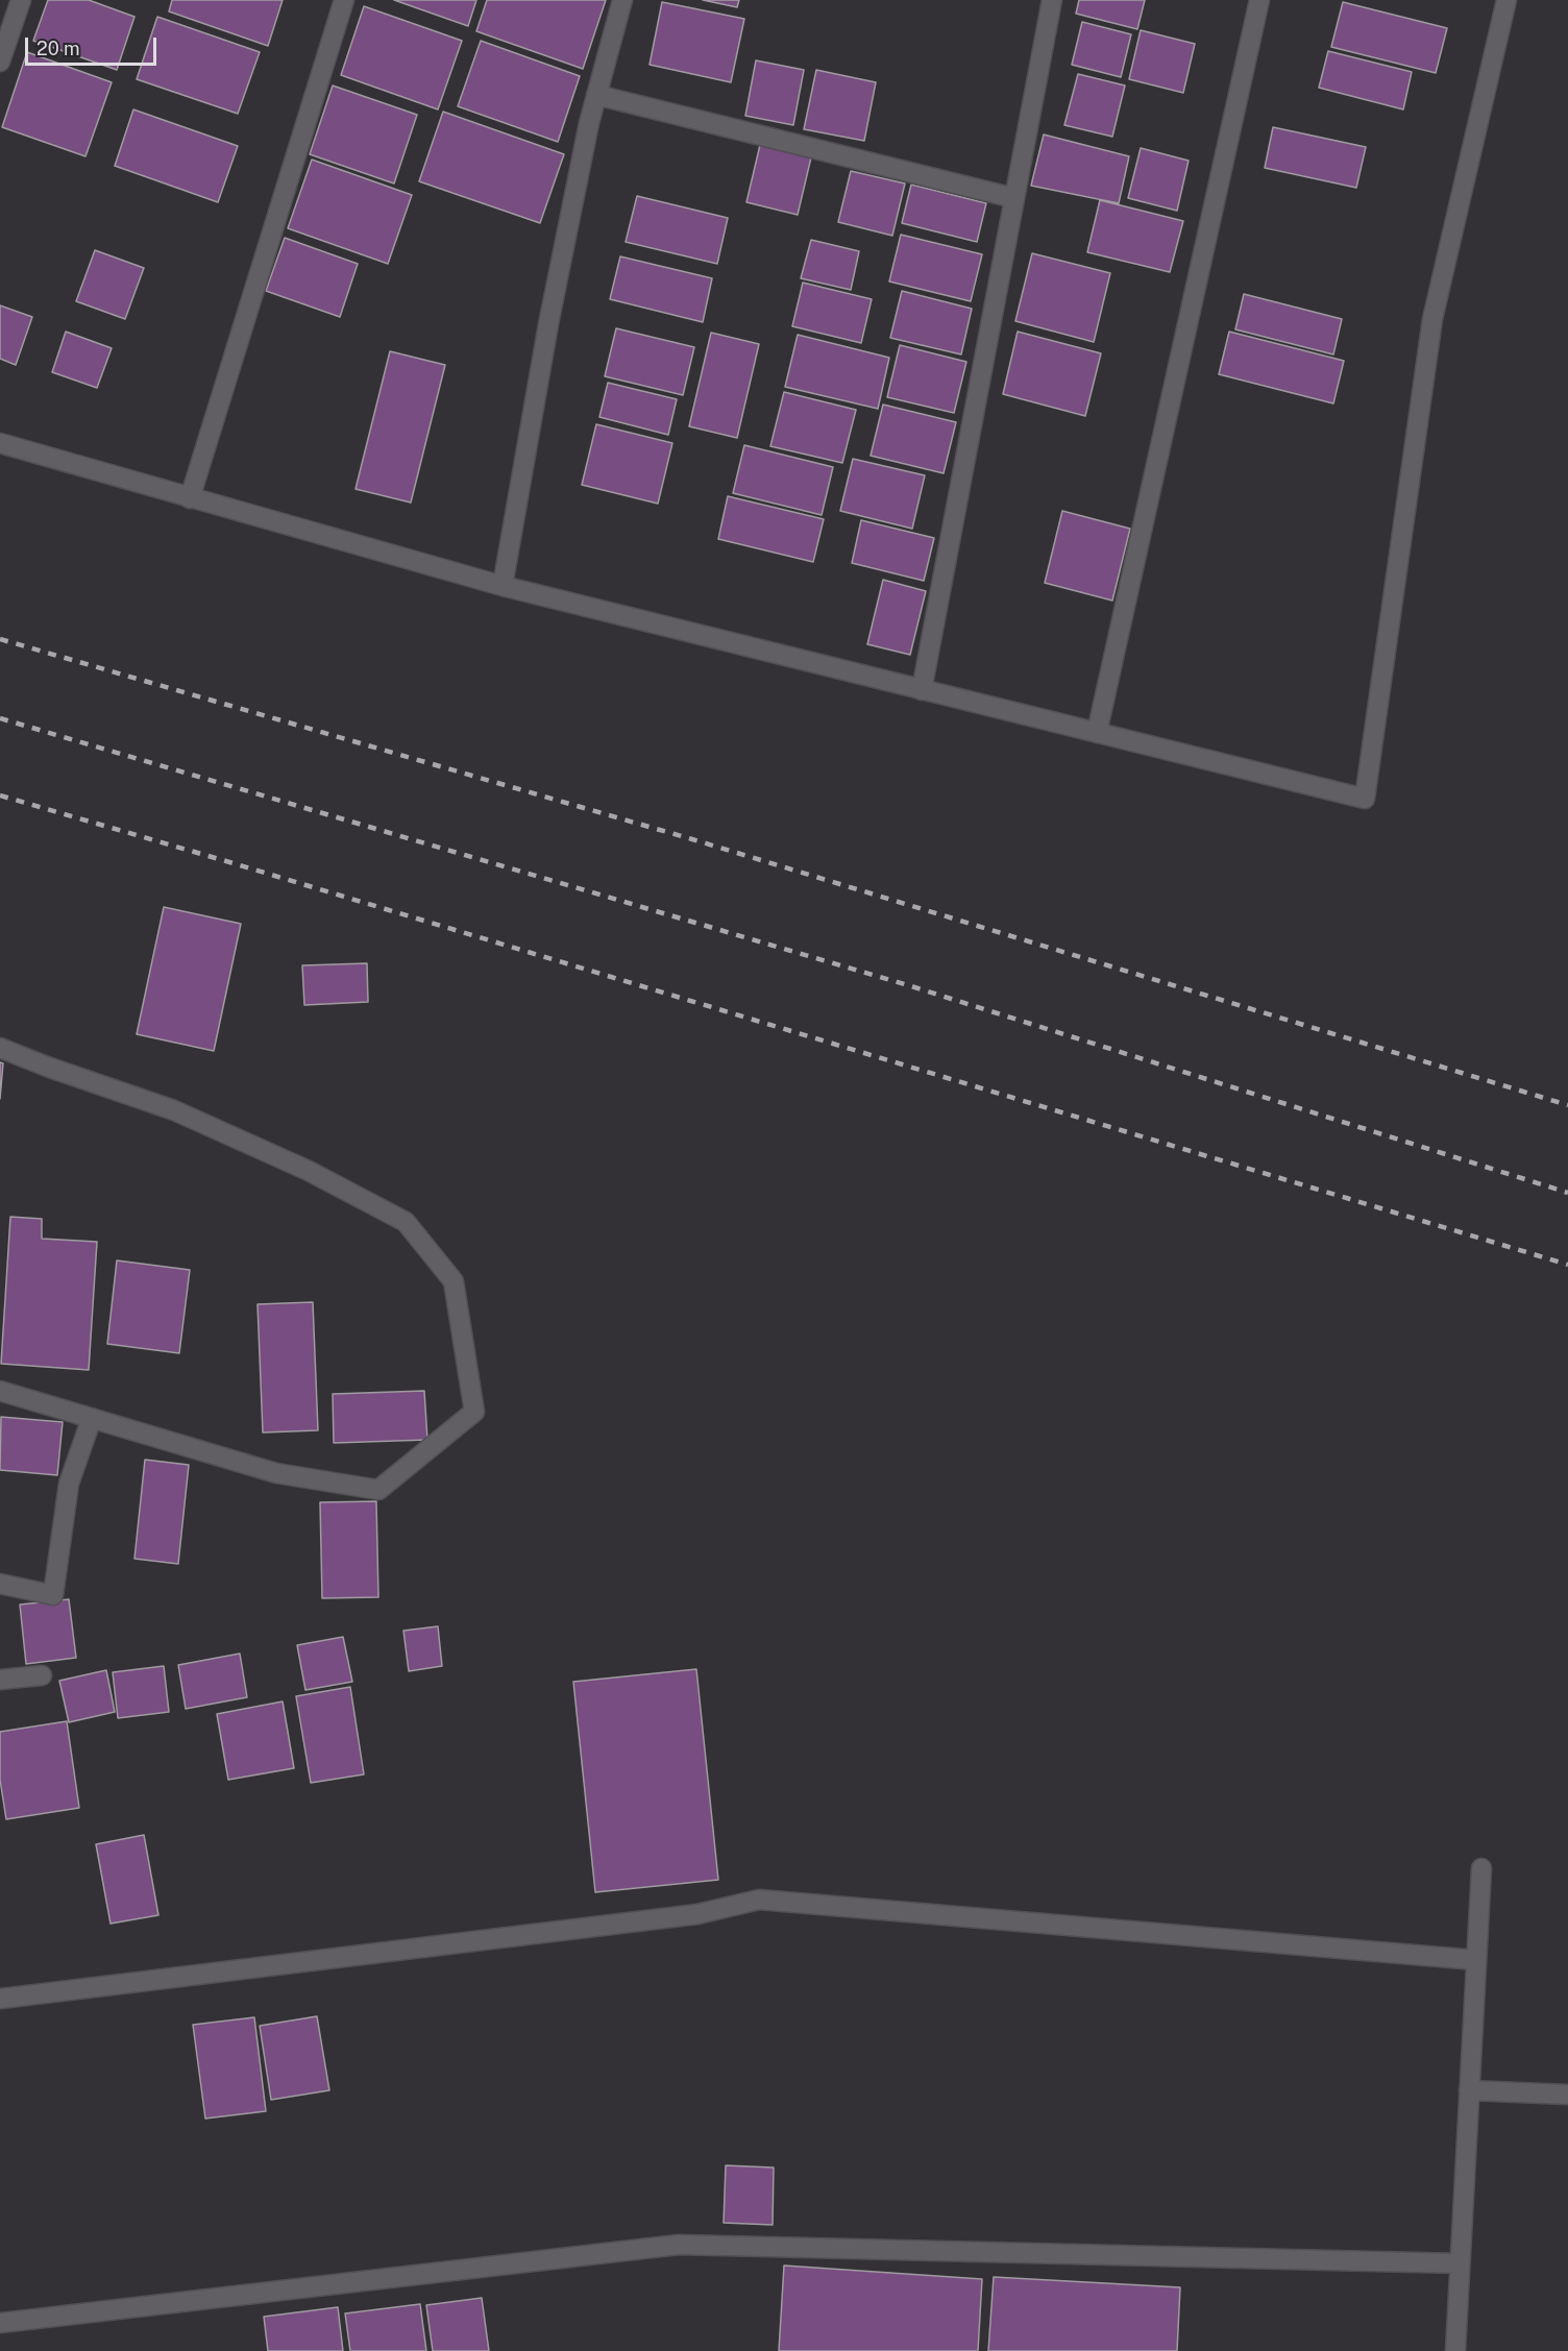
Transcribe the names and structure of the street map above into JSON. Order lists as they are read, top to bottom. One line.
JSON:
{"scale_bar":"20 m"}
